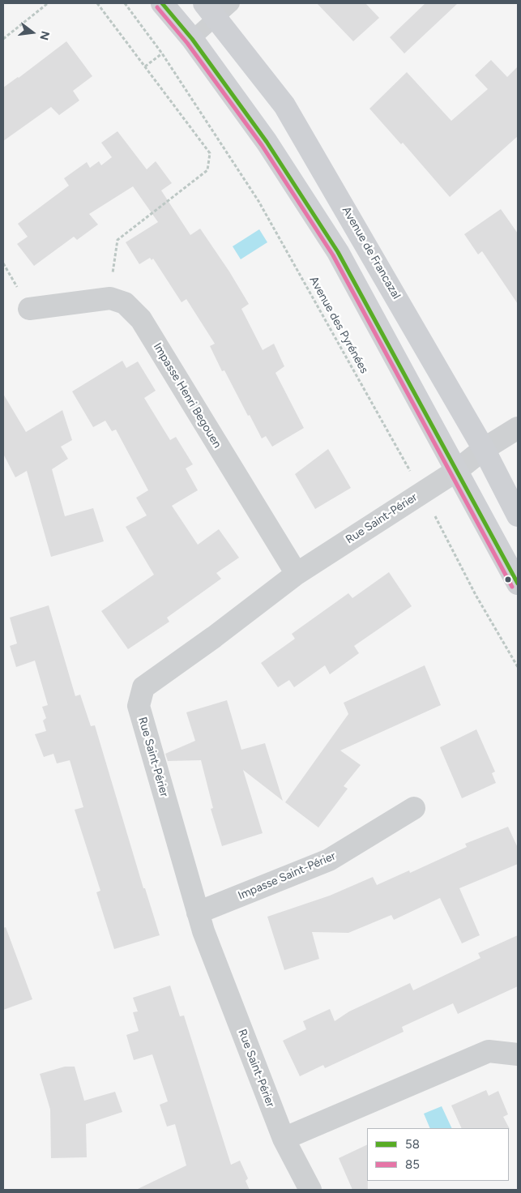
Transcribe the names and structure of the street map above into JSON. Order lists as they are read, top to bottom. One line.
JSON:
{"streets":{"main road":["Avenue de Francazal"],"street":["Impasse Henri Begouen","Rue Saint-Périer","Impasse Saint-Périer"],"path":["Avenue des Pyrénées"]},"crossings":[["Avenue de Francazal","Rue Saint-Périer"],["Avenue des Pyrénées","Rue Saint-Périer"],["Impasse Henri Begouen","Rue Saint-Périer"],["Rue Saint-Périer","Impasse Saint-Périer"]],"lines":["transit line 58","transit line 85"],"legend":["58","85"],"north":"right"}
